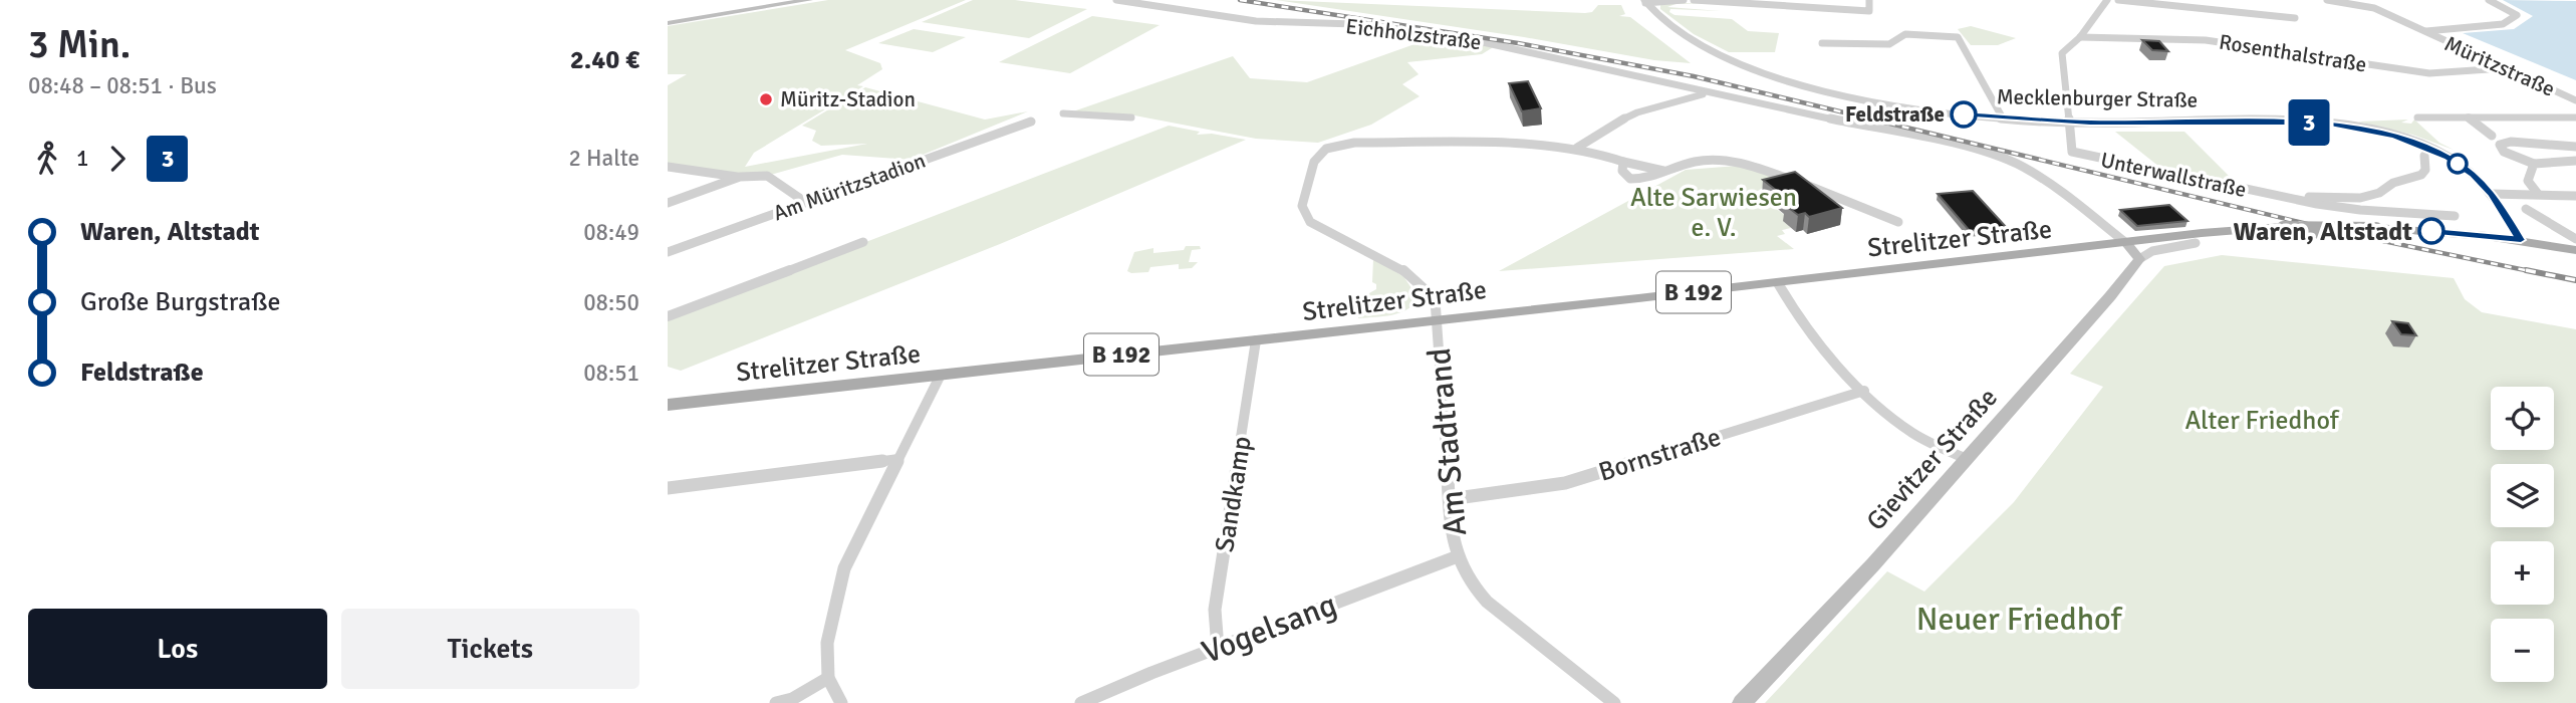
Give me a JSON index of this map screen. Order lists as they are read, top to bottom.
{
  "streets": {
    "main road": ["Strelitzer Straße", "B 192", "Gievitzer Straße"],
    "street": [
      "Eichholzstraße",
      "Rosenthalstraße",
      "Müritzstraße",
      "Mecklenburger Straße",
      "Unterwallstraße",
      "Am Müritzstadion",
      "Am Stadtrand",
      "Bornstraße",
      "Sandkamp",
      "Vogelsang"
    ]
  },
  "crossings": [
    ["Eichholzstraße", "Strelitzer Straße"],
    ["Eichholzstraße", "B 192"],
    ["Rosenthalstraße", "Müritzstraße"],
    ["Mecklenburger Straße", "Unterwallstraße"],
    ["Mecklenburger Straße", "B 192"],
    ["Strelitzer Straße", "B 192"],
    ["Strelitzer Straße", "Am Stadtrand"],
    ["Strelitzer Straße", "Sandkamp"],
    ["Am Stadtrand", "Bornstraße"],
    ["Am Stadtrand", "Vogelsang"],
    ["Sandkamp", "Vogelsang"]
  ],
  "parks": ["Alte Sarwiesen e. V.", "Alter Friedhof", "Neuer Friedhof"],
  "places": ["Müritz-Stadion", "Feldstraße", "Waren, Altstadt"],
  "lines": ["bus line 3"],
  "page": {
    "heading": ["3 Min.", "08:48 – 08:51 · Bus", "2.40 €"],
    "on_map": "3",
    "legs": ["1", "3", "2 Halte"],
    "list": [
      {
        "name": "Waren, Altstadt",
        "value": "08:49"
      },
      {
        "name": "Große Burgstraße",
        "value": "08:50"
      },
      {
        "name": "Feldstraße",
        "value": "08:51"
      }
    ],
    "map_buttons": ["+", "−"],
    "buttons": ["Los", "Tickets"]
  }
}
